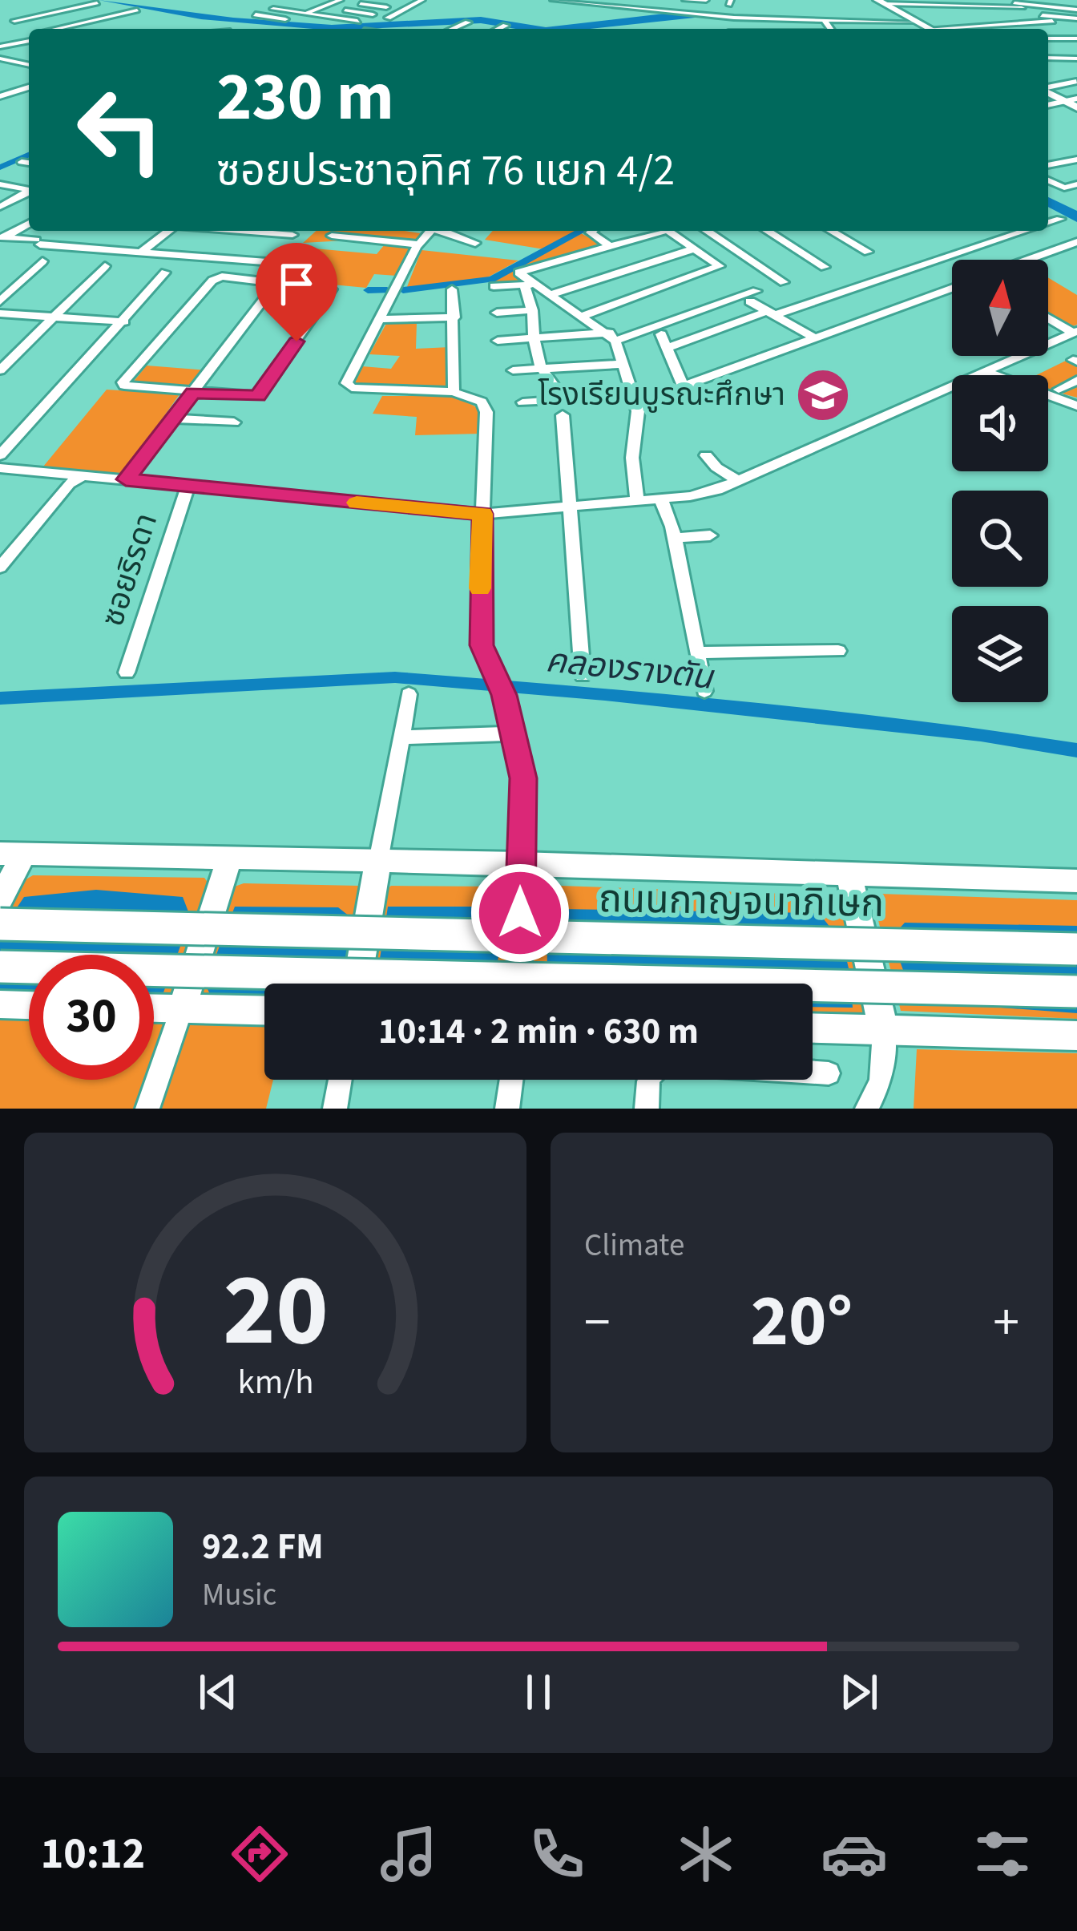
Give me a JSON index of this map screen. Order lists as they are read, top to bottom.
{
  "streets": {
    "highway": ["ถนนกาญจนาภิเษก"],
    "street": ["ซอยริรดา"]
  },
  "water": ["คลองรางตัน"],
  "places": {
    "school or university": ["โรงเรียนบูรณะศึกษา"]
  },
  "north": "top",
  "page": {
    "turn": ["230 m", "ซอยประชาอุทิศ 76 แยก 4/2"],
    "limit": "30",
    "trip": "10:14 · 2 min · 630 m",
    "tile": "Climate",
    "heat": ["−", "20°", "+"],
    "song": ["92.2 FM", "Music"],
    "tabs": "10:12",
    "gauge": ["20", "km/h"]
  }
}
